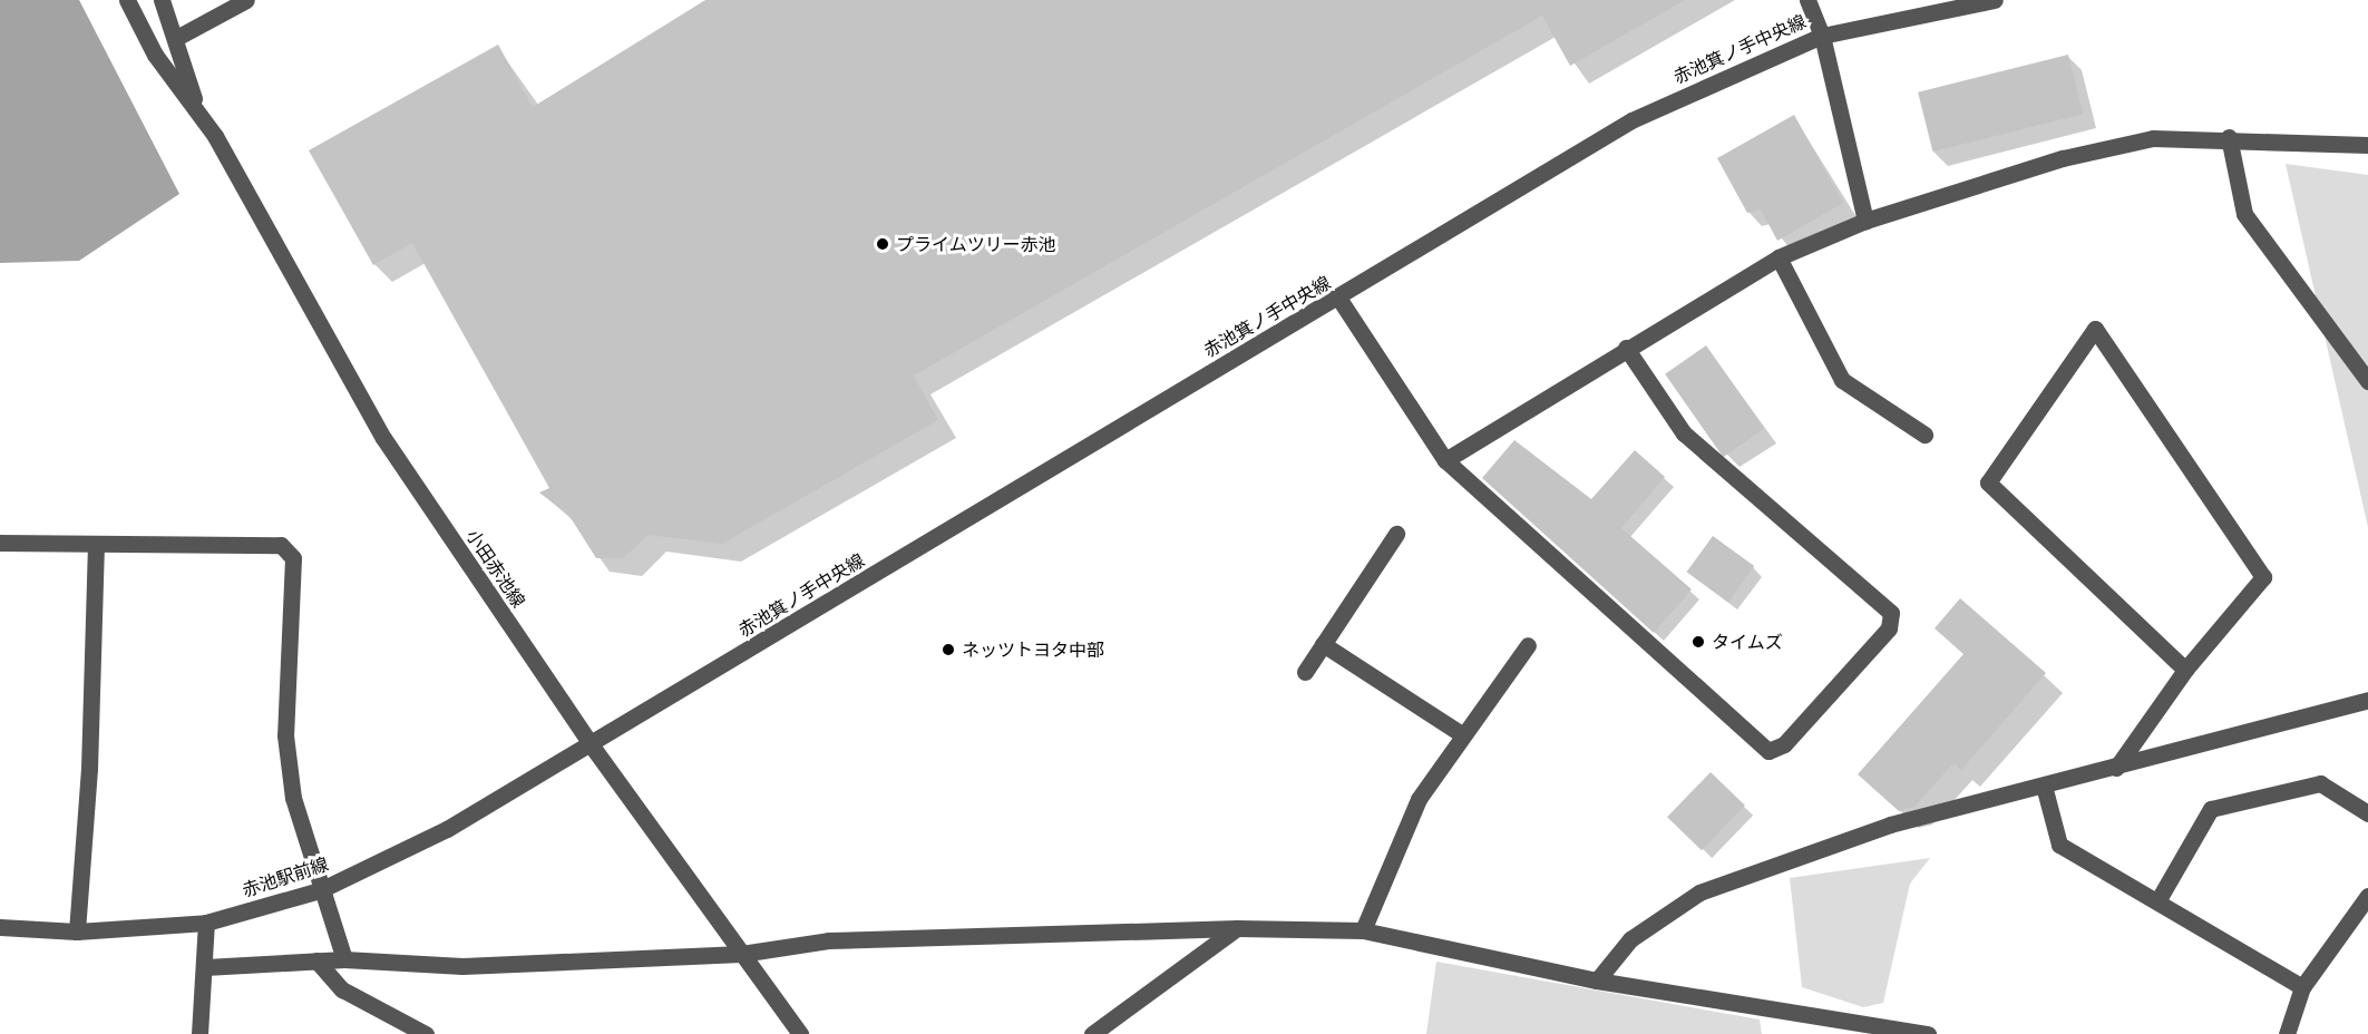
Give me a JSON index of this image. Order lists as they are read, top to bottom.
{
  "streets": {
    "street": ["赤池箕ノ手中央線", "小田赤池線", "赤池駅前線"]
  },
  "crossings": [
    ["赤池箕ノ手中央線", "小田赤池線"],
    ["赤池箕ノ手中央線", "赤池駅前線"],
    ["小田赤池線", "赤池駅前線"]
  ],
  "places": ["プライムツリー赤池", "タイムズ", "ネッツトヨタ中部"]
}
